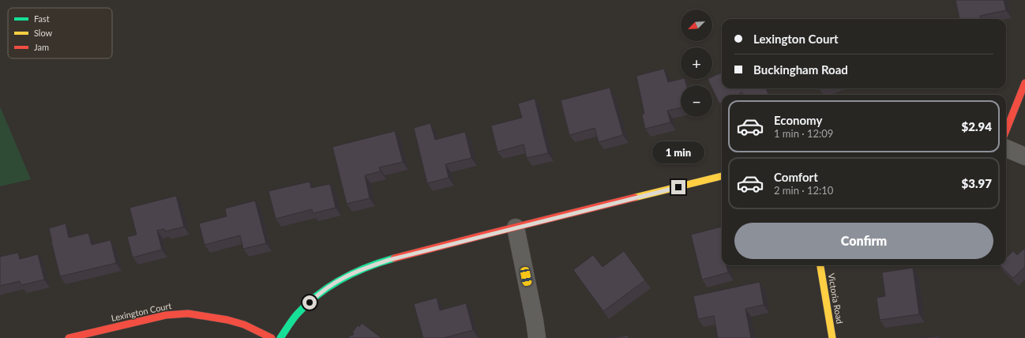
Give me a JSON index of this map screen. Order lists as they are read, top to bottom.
{
  "streets": {
    "street": ["Victoria Road", "Lexington Court"]
  },
  "legend": ["Fast", "Slow", "Jam"],
  "north": "bottom left",
  "page": {
    "map_buttons": ["+", "−"],
    "banner": ["Lexington Court", "Buckingham Road"],
    "list": [
      {
        "name": "Economy",
        "note": "1 min · 12:09",
        "value": "$2.94"
      },
      {
        "name": "Comfort",
        "note": "2 min · 12:10",
        "value": "$3.97"
      }
    ],
    "bubble": "1 min",
    "buttons": "Confirm"
  }
}
